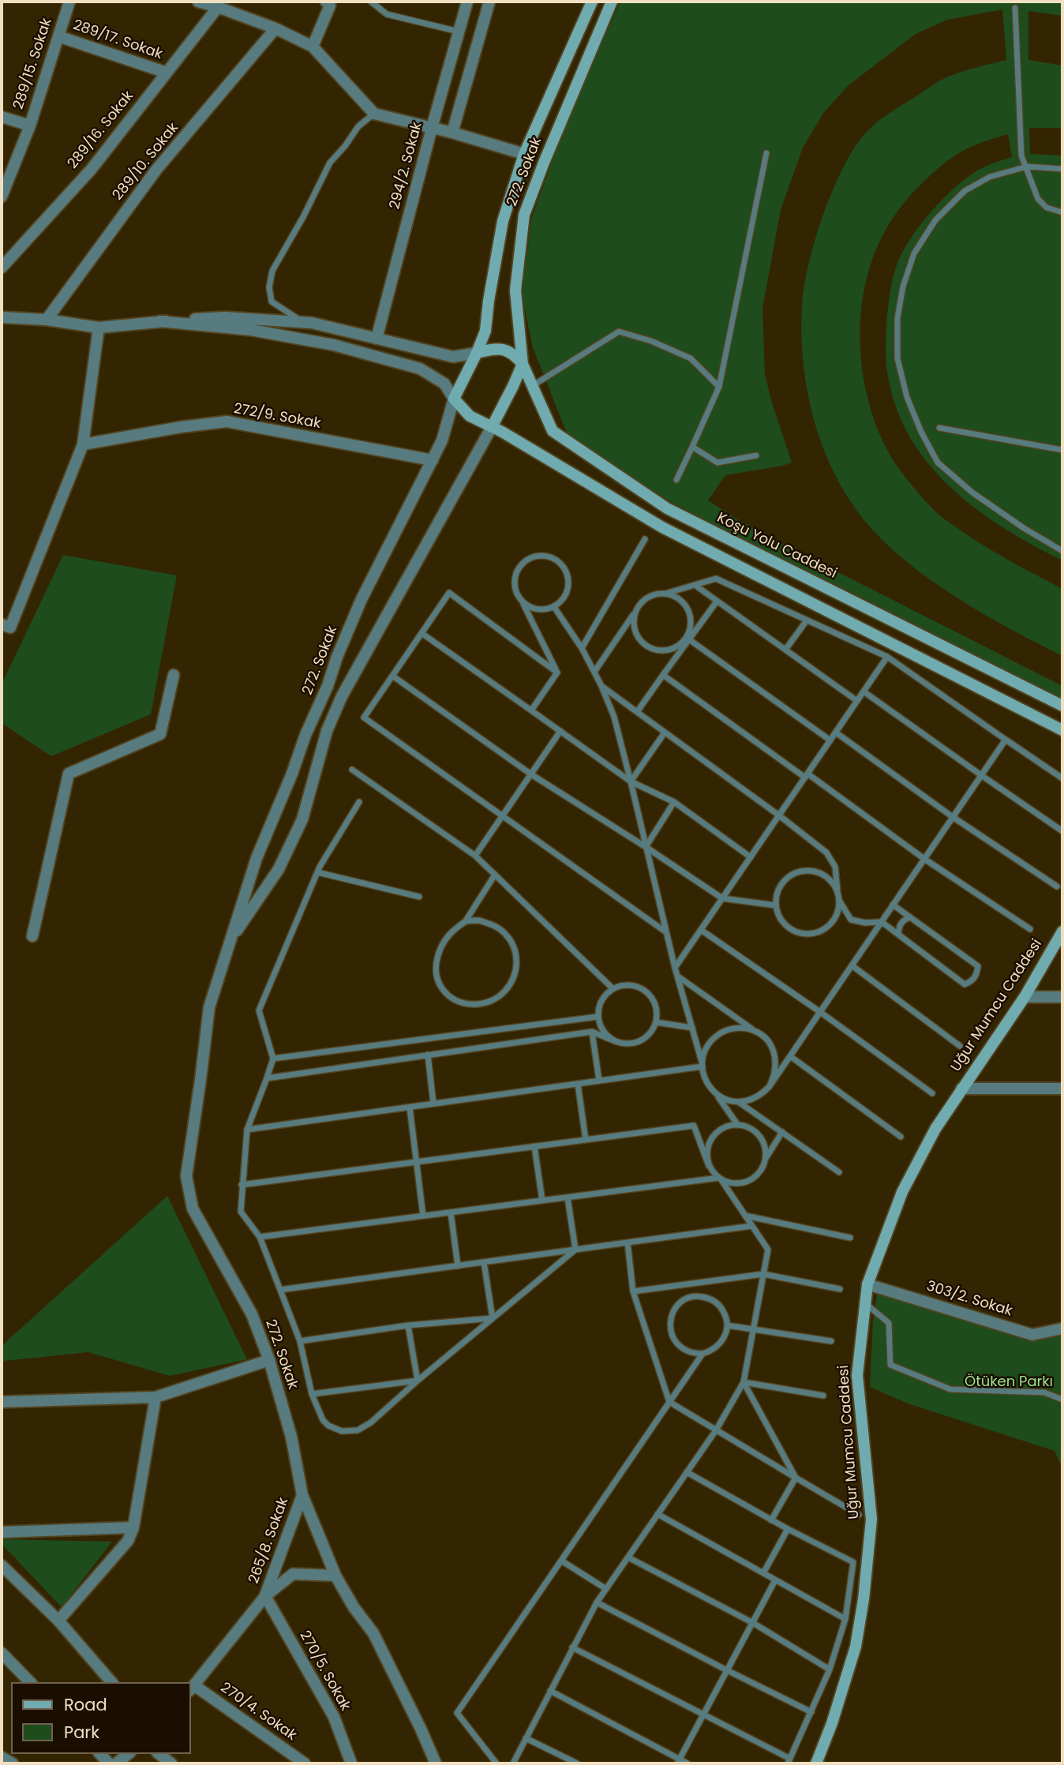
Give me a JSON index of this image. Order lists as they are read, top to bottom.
{
  "streets": {
    "main road": ["272. Sokak", "Koşu Yolu Caddesi", "Uğur Mumcu Caddesi"],
    "street": [
      "289/17. Sokak",
      "289/15. Sokak",
      "289/16. Sokak",
      "289/10. Sokak",
      "294/2. Sokak",
      "272/9. Sokak",
      "303/2. Sokak",
      "265/8. Sokak",
      "270/5. Sokak",
      "270/4. Sokak"
    ]
  },
  "crossings": [
    ["289/17. Sokak", "289/15. Sokak"],
    ["289/17. Sokak", "289/16. Sokak"],
    ["272. Sokak", "272/9. Sokak"],
    ["272. Sokak", "Koşu Yolu Caddesi"],
    ["272. Sokak", "265/8. Sokak"],
    ["Uğur Mumcu Caddesi", "303/2. Sokak"],
    ["265/8. Sokak", "270/5. Sokak"],
    ["265/8. Sokak", "270/4. Sokak"]
  ],
  "parks": ["Ötüken Parkı"],
  "legend": ["Road", "Park"]
}
